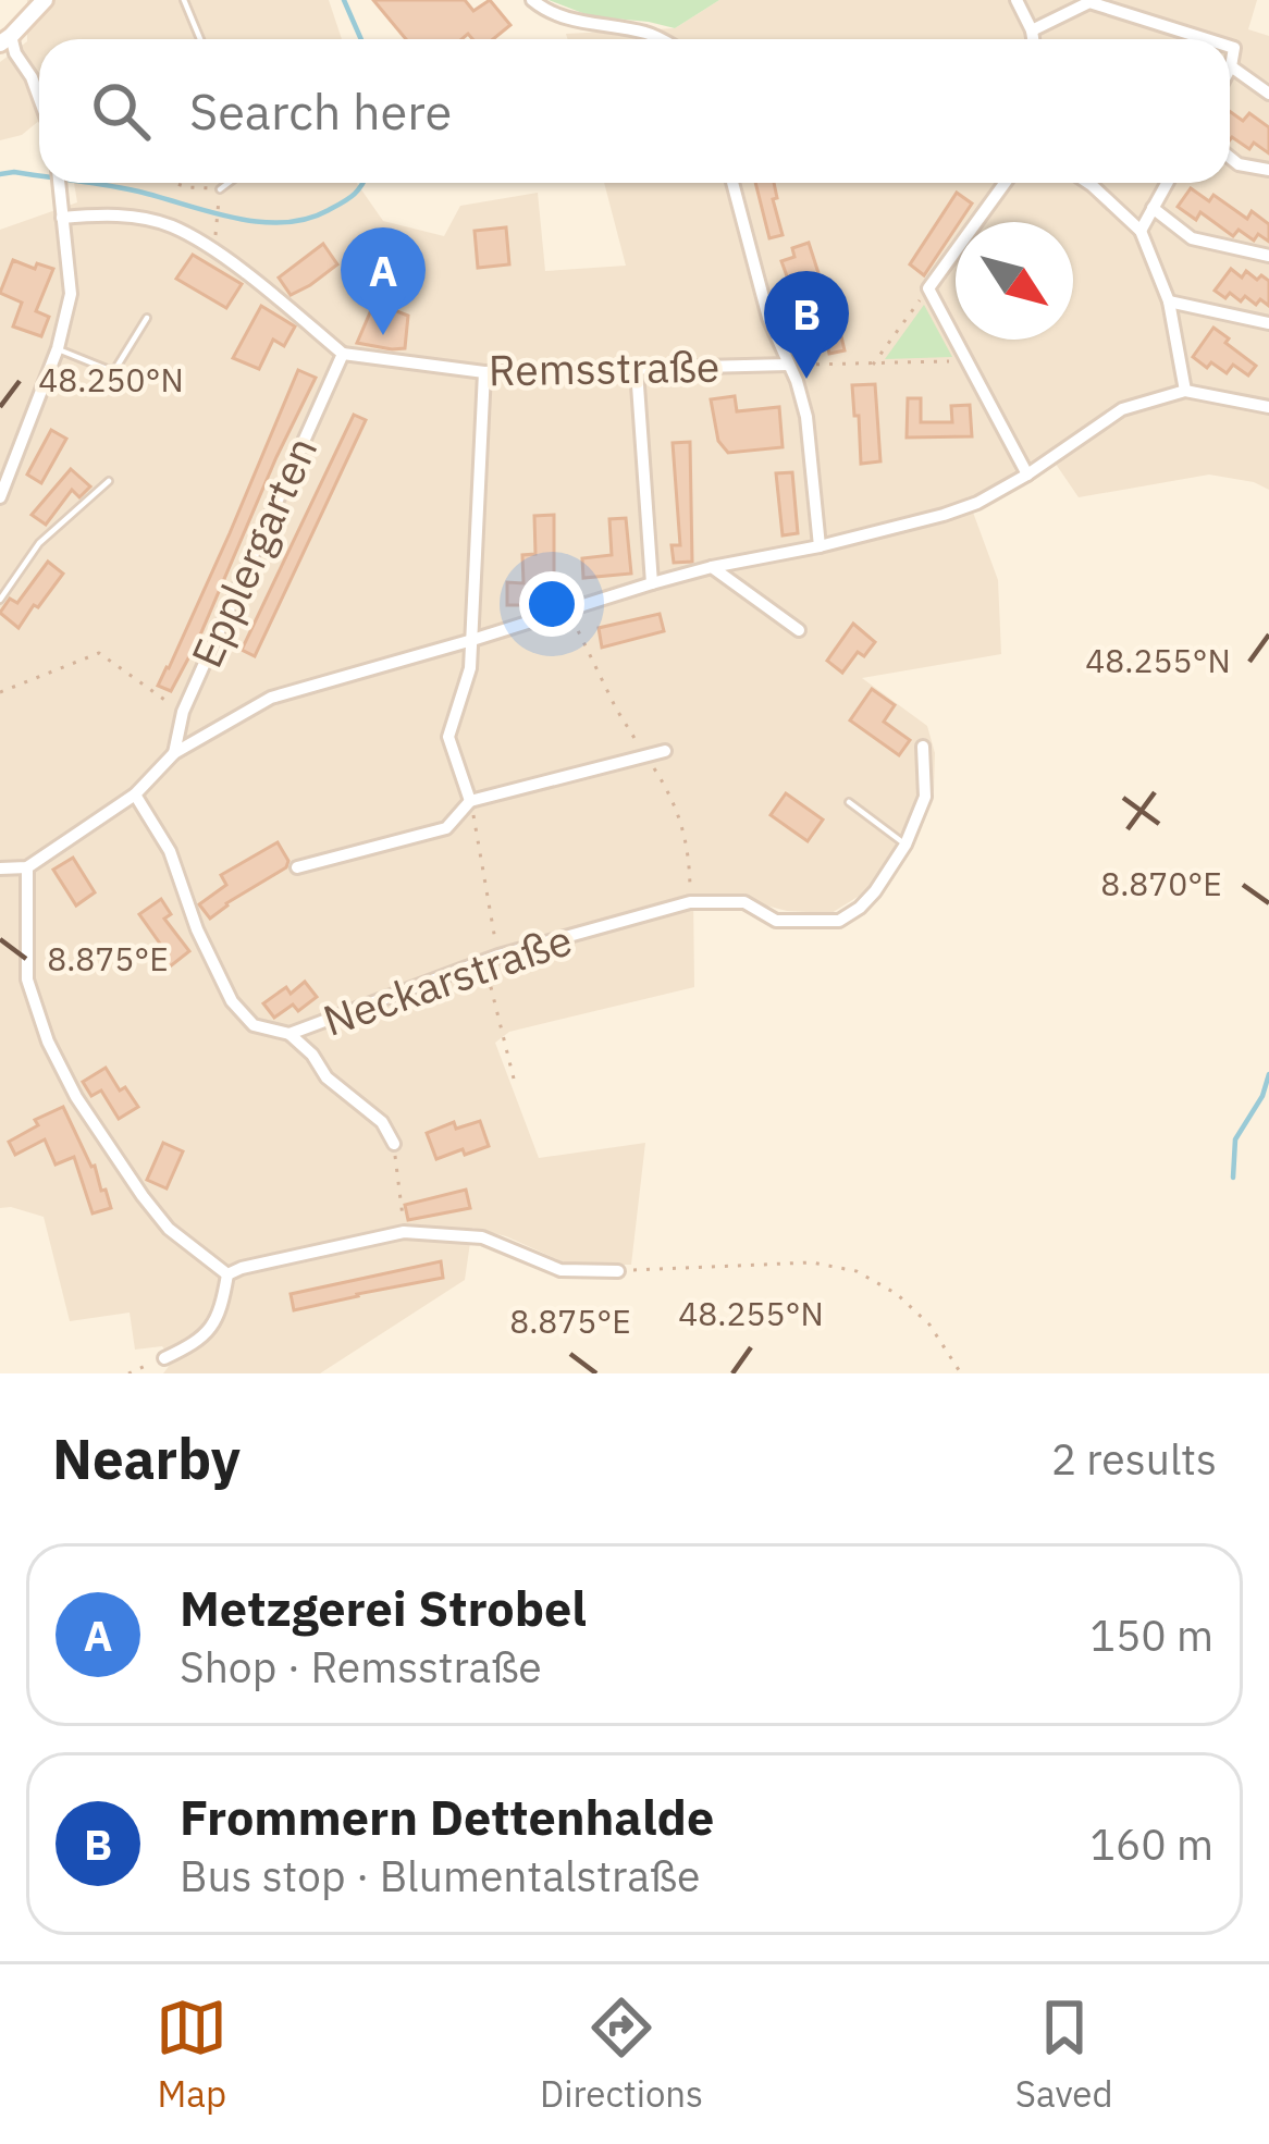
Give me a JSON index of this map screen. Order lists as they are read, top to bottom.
{
  "streets": {
    "street": ["Remsstraße", "Epplergarten", "Neckarstraße"]
  },
  "crossings": [
    ["Remsstraße", "Epplergarten"]
  ],
  "north": "bottom right",
  "page": {
    "search": "Search here",
    "pins": ["A", "B"],
    "heading": ["Nearby", "2 results"],
    "list": [
      {
        "mark": "A",
        "name": "Metzgerei Strobel",
        "note": "Shop · Remsstraße",
        "value": "150 m"
      },
      {
        "mark": "B",
        "name": "Frommern Dettenhalde",
        "note": "Bus stop · Blumentalstraße",
        "value": "160 m"
      }
    ],
    "nav": ["Map", "Directions", "Saved"]
  },
  "coordinates": [
    "48.250°N",
    "48.255°N",
    "8.870°E",
    "8.875°E"
  ]
}
